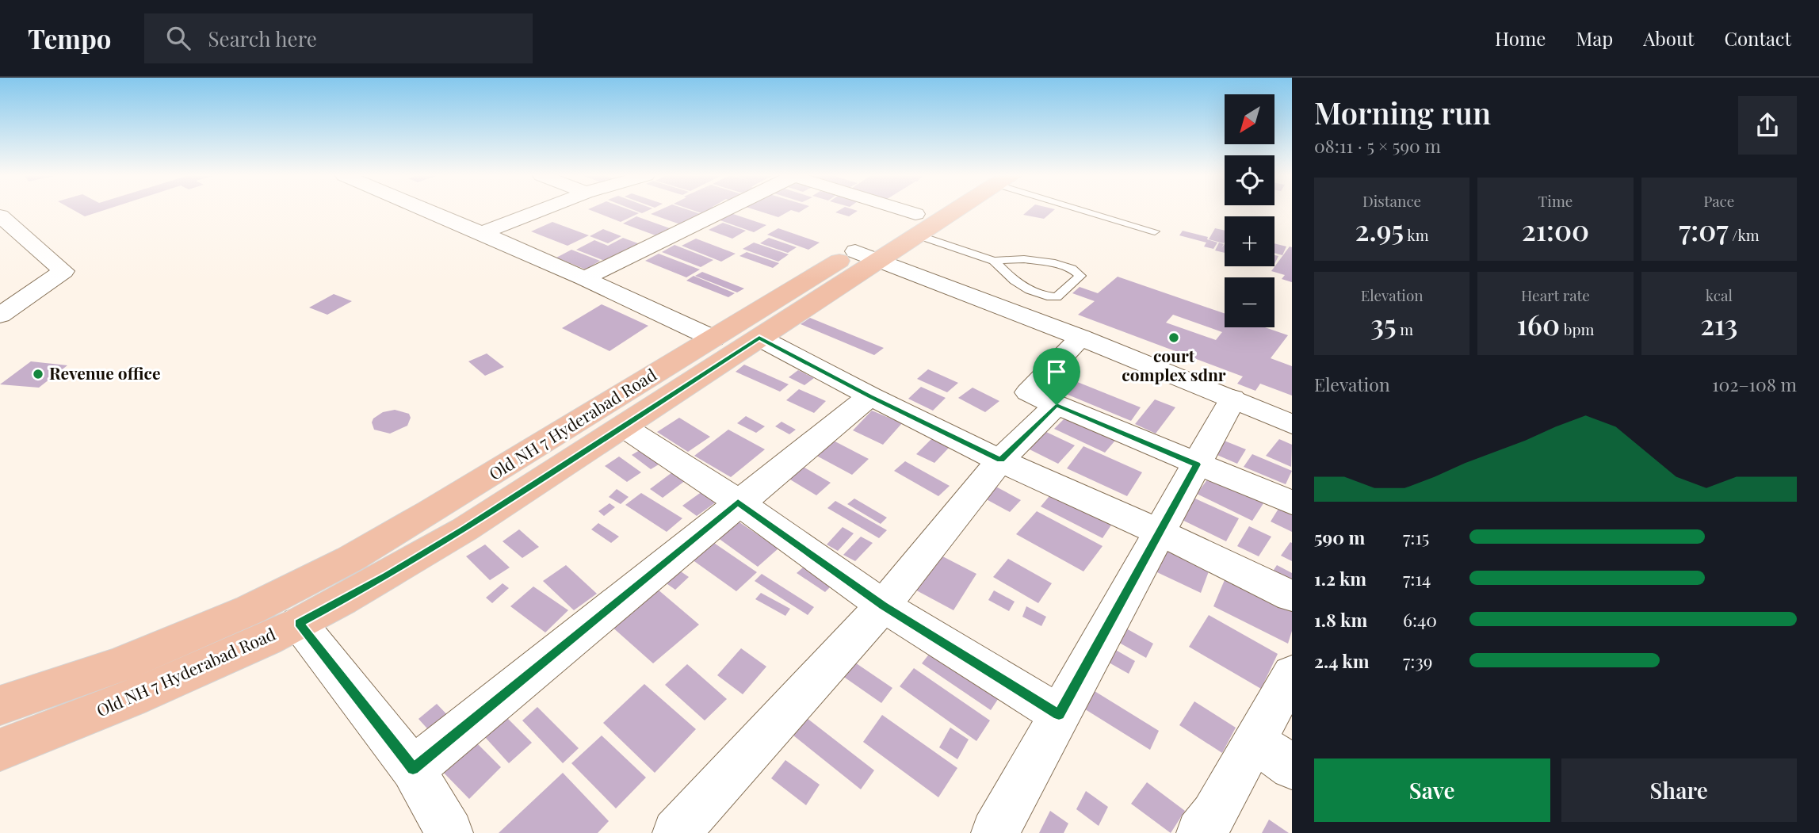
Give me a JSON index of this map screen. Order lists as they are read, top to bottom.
{
  "streets": {
    "main road": ["Old NH 7 Hyderabad Road"]
  },
  "places": ["court complex sdnr", "Revenue office"],
  "north": "bottom left",
  "page": {
    "header": "Tempo",
    "search": "Search here",
    "nav": [
      "Home",
      "Map",
      "About",
      "Contact"
    ],
    "heading": ["Morning run", "08:11 · 5 × 590 m"],
    "map_buttons": ["+", "−"],
    "stats": [
      ["Distance", "2.95 km"],
      ["Time", "21:00"],
      ["Pace", "7:07 /km"],
      ["Elevation", "35 m"],
      ["Heart rate", "160 bpm"],
      ["kcal", "213"]
    ],
    "chart": ["Elevation", "102–108 m"],
    "list": [
      {
        "name": "590 m",
        "note": "7:15"
      },
      {
        "name": "1.2 km",
        "note": "7:14"
      },
      {
        "name": "1.8 km",
        "note": "6:40"
      },
      {
        "name": "2.4 km",
        "note": "7:39"
      }
    ],
    "buttons": ["Save", "Share"]
  }
}
